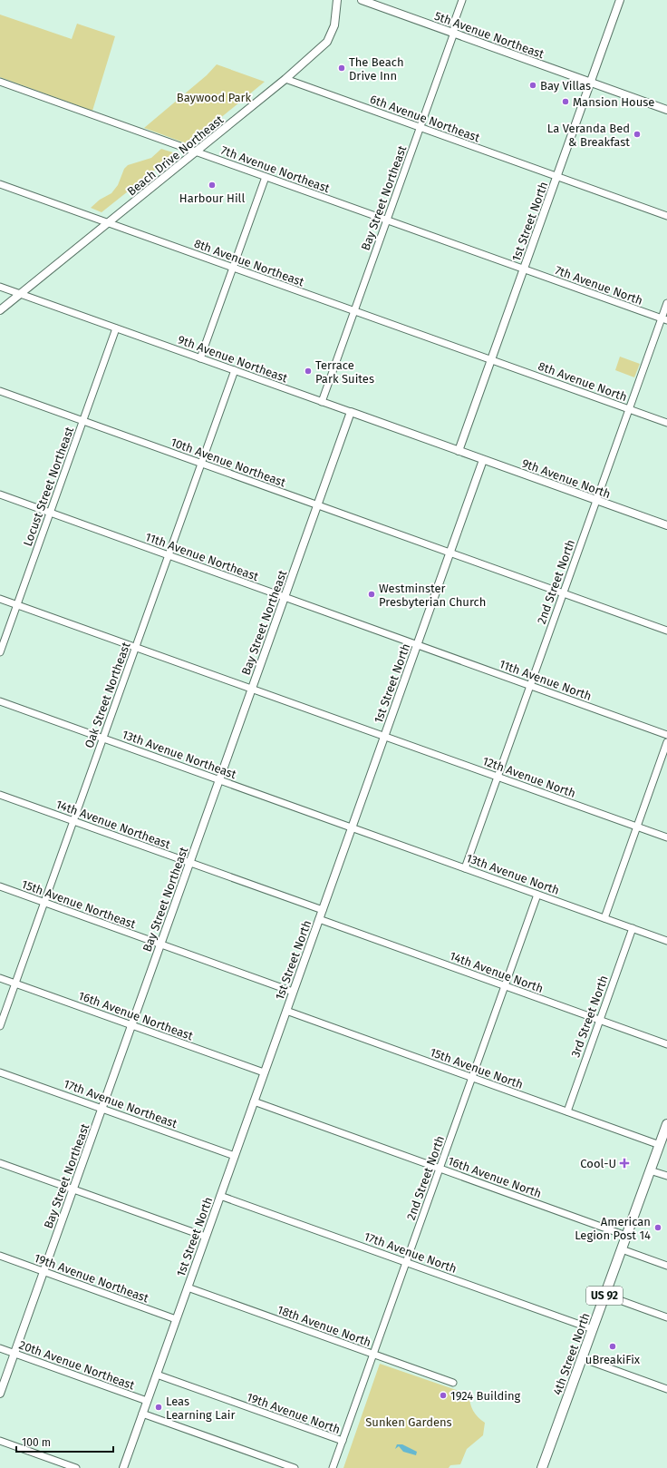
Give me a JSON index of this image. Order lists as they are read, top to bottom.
{
  "streets": {
    "main road": ["US 92", "4th Street North"],
    "street": [
      "5th Avenue Northeast",
      "6th Avenue Northeast",
      "Beach Drive Northeast",
      "7th Avenue Northeast",
      "Bay Street Northeast",
      "1st Street North",
      "8th Avenue Northeast",
      "7th Avenue North",
      "9th Avenue Northeast",
      "8th Avenue North",
      "10th Avenue Northeast",
      "9th Avenue North",
      "Locust Street Northeast",
      "11th Avenue Northeast",
      "2nd Street North",
      "11th Avenue North",
      "Oak Street Northeast",
      "13th Avenue Northeast",
      "12th Avenue North",
      "14th Avenue Northeast",
      "13th Avenue North",
      "15th Avenue Northeast",
      "14th Avenue North",
      "16th Avenue Northeast",
      "3rd Street North",
      "15th Avenue North",
      "17th Avenue Northeast",
      "16th Avenue North",
      "17th Avenue North",
      "19th Avenue Northeast",
      "18th Avenue North",
      "20th Avenue Northeast",
      "19th Avenue North"
    ]
  },
  "crossings": [
    ["5th Avenue Northeast", "Bay Street Northeast"],
    ["5th Avenue Northeast", "1st Street North"],
    ["6th Avenue Northeast", "Beach Drive Northeast"],
    ["6th Avenue Northeast", "Bay Street Northeast"],
    ["6th Avenue Northeast", "1st Street North"],
    ["Beach Drive Northeast", "7th Avenue Northeast"],
    ["Beach Drive Northeast", "8th Avenue Northeast"],
    ["Beach Drive Northeast", "9th Avenue Northeast"],
    ["7th Avenue Northeast", "Bay Street Northeast"],
    ["7th Avenue Northeast", "1st Street North"],
    ["7th Avenue Northeast", "7th Avenue North"],
    ["Bay Street Northeast", "8th Avenue Northeast"],
    ["Bay Street Northeast", "9th Avenue Northeast"],
    ["Bay Street Northeast", "10th Avenue Northeast"],
    ["Bay Street Northeast", "11th Avenue Northeast"],
    ["Bay Street Northeast", "13th Avenue Northeast"],
    ["Bay Street Northeast", "12th Avenue North"],
    ["Bay Street Northeast", "14th Avenue Northeast"],
    ["Bay Street Northeast", "15th Avenue Northeast"],
    ["Bay Street Northeast", "16th Avenue Northeast"],
    ["Bay Street Northeast", "17th Avenue Northeast"],
    ["Bay Street Northeast", "19th Avenue Northeast"],
    ["Bay Street Northeast", "20th Avenue Northeast"],
    ["1st Street North", "8th Avenue Northeast"],
    ["1st Street North", "7th Avenue North"],
    ["1st Street North", "9th Avenue Northeast"],
    ["1st Street North", "8th Avenue North"],
    ["1st Street North", "10th Avenue Northeast"],
    ["1st Street North", "9th Avenue North"],
    ["1st Street North", "11th Avenue Northeast"],
    ["1st Street North", "11th Avenue North"],
    ["1st Street North", "13th Avenue Northeast"],
    ["1st Street North", "12th Avenue North"],
    ["1st Street North", "14th Avenue Northeast"],
    ["1st Street North", "13th Avenue North"],
    ["1st Street North", "15th Avenue Northeast"],
    ["1st Street North", "14th Avenue North"],
    ["1st Street North", "16th Avenue Northeast"],
    ["1st Street North", "15th Avenue North"],
    ["1st Street North", "17th Avenue Northeast"],
    ["1st Street North", "16th Avenue North"],
    ["1st Street North", "17th Avenue North"],
    ["1st Street North", "19th Avenue Northeast"],
    ["1st Street North", "18th Avenue North"],
    ["1st Street North", "20th Avenue Northeast"],
    ["1st Street North", "19th Avenue North"],
    ["8th Avenue Northeast", "8th Avenue North"],
    ["7th Avenue North", "2nd Street North"],
    ["9th Avenue Northeast", "9th Avenue North"],
    ["9th Avenue Northeast", "Locust Street Northeast"],
    ["9th Avenue Northeast", "Oak Street Northeast"],
    ["8th Avenue North", "2nd Street North"],
    ["10th Avenue Northeast", "Locust Street Northeast"],
    ["10th Avenue Northeast", "2nd Street North"],
    ["10th Avenue Northeast", "Oak Street Northeast"],
    ["9th Avenue North", "2nd Street North"],
    ["Locust Street Northeast", "11th Avenue Northeast"],
    ["Locust Street Northeast", "12th Avenue North"],
    ["11th Avenue Northeast", "11th Avenue North"],
    ["11th Avenue Northeast", "Oak Street Northeast"],
    ["2nd Street North", "11th Avenue North"],
    ["2nd Street North", "12th Avenue North"],
    ["2nd Street North", "13th Avenue North"],
    ["2nd Street North", "14th Avenue North"],
    ["2nd Street North", "15th Avenue North"],
    ["2nd Street North", "16th Avenue North"],
    ["2nd Street North", "17th Avenue North"],
    ["2nd Street North", "18th Avenue North"],
    ["2nd Street North", "19th Avenue North"],
    ["Oak Street Northeast", "13th Avenue Northeast"],
    ["Oak Street Northeast", "12th Avenue North"],
    ["Oak Street Northeast", "14th Avenue Northeast"],
    ["Oak Street Northeast", "15th Avenue Northeast"],
    ["Oak Street Northeast", "16th Avenue Northeast"],
    ["13th Avenue Northeast", "13th Avenue North"],
    ["13th Avenue North", "3rd Street North"],
    ["14th Avenue North", "3rd Street North"],
    ["3rd Street North", "15th Avenue North"],
    ["15th Avenue North", "4th Street North"],
    ["16th Avenue North", "4th Street North"],
    ["17th Avenue North", "4th Street North"]
  ],
  "parks": ["Baywood Park", "Sunken Gardens"],
  "places": {
    "other": [
      "The Beach Drive Inn",
      "Bay Villas",
      "Mansion House",
      "La Veranda Bed & Breakfast",
      "Harbour Hill",
      "Terrace Park Suites",
      "Westminster Presbyterian Church",
      "American Legion Post 14",
      "uBreakiFix",
      "1924 Building",
      "Leas Learning Lair"
    ],
    "health": ["Cool-U"]
  },
  "scale_bar": "100 m"
}
